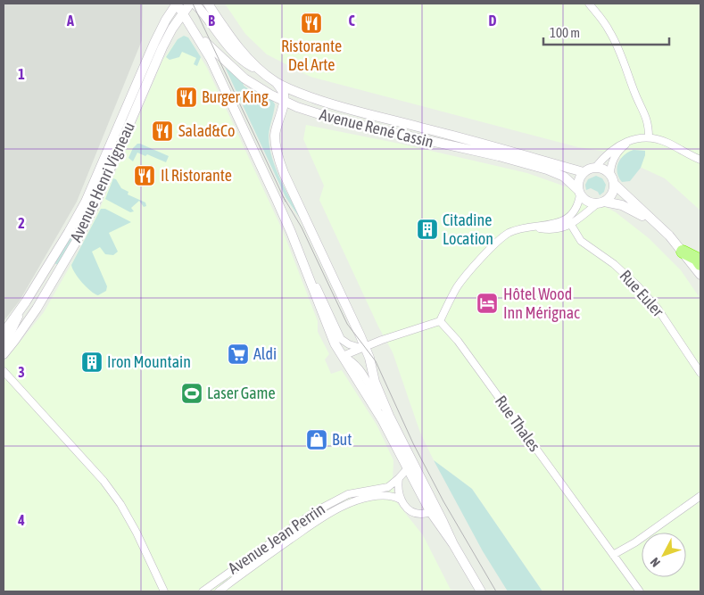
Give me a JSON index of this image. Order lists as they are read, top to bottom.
{
  "streets": {
    "street": [
      "Avenue René Cassin",
      "Avenue Henri Vigneau",
      "Rue Euler",
      "Rue Thales",
      "Avenue Jean Perrin"
    ]
  },
  "places": {
    "restaurant": [
      "Ristorante Del Arte",
      "Burger King",
      "Salad&Co",
      "Il Ristorante"
    ],
    "building": ["Citadine Location", "Iron Mountain"],
    "hotel": ["Hôtel Wood Inn Mérignac"],
    "supermarket": ["Aldi"],
    "sports": ["Laser Game"],
    "shop": ["But"]
  },
  "scale_bar": "100 m",
  "north": "bottom left",
  "grid": {
    "columns": [
      "A",
      "B",
      "C",
      "D"
    ],
    "rows": [
      "1",
      "2",
      "3",
      "4"
    ]
  }
}
